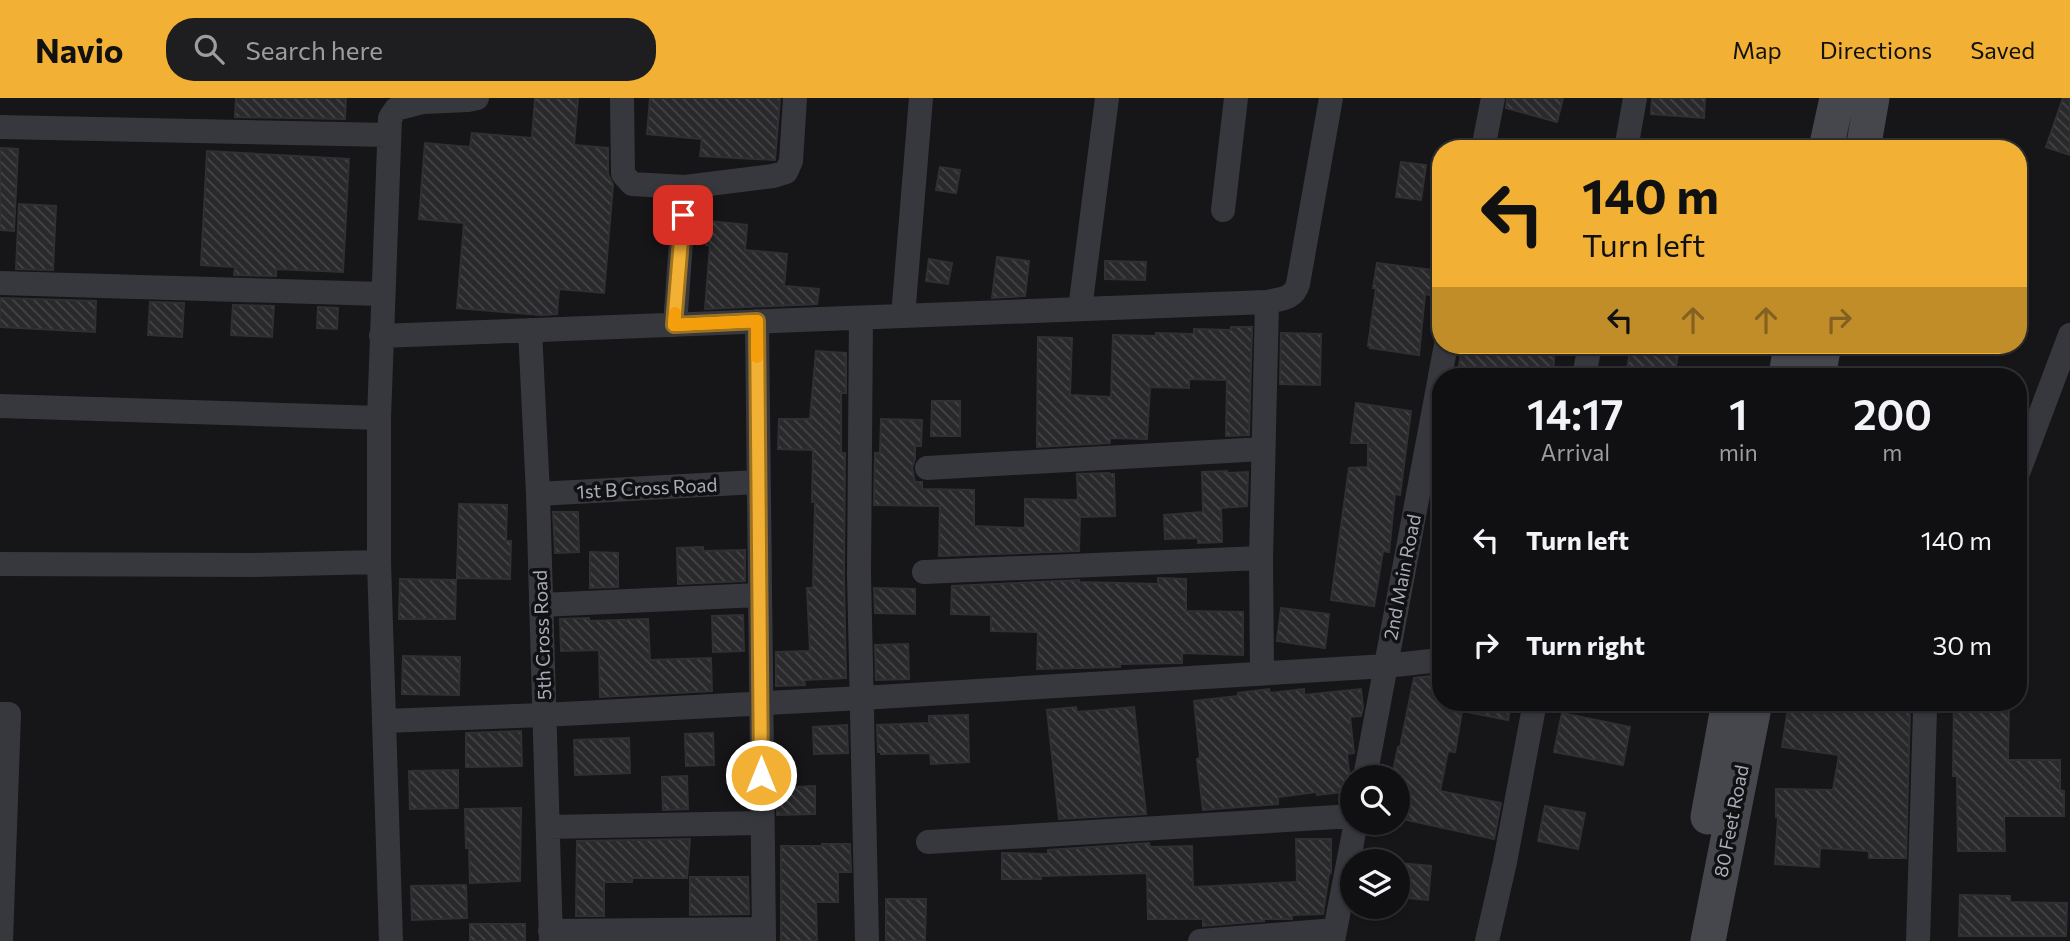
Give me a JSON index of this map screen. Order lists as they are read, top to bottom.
{
  "streets": {
    "main road": ["80 Feet Road"],
    "street": ["1st B Cross Road", "2nd Main Road", "5th Cross Road"]
  },
  "crossings": [
    ["1st B Cross Road", "5th Cross Road"]
  ],
  "page": {
    "header": "Navio",
    "search": "Search here",
    "nav": ["Map", "Directions", "Saved"],
    "turn": ["140 m", "Turn left"],
    "eta": [
      "14:17",
      "Arrival",
      "1",
      "min",
      "200",
      "m"
    ],
    "list": [
      {
        "name": "Turn left",
        "value": "140 m"
      },
      {
        "name": "Turn right",
        "value": "30 m"
      }
    ]
  }
}
